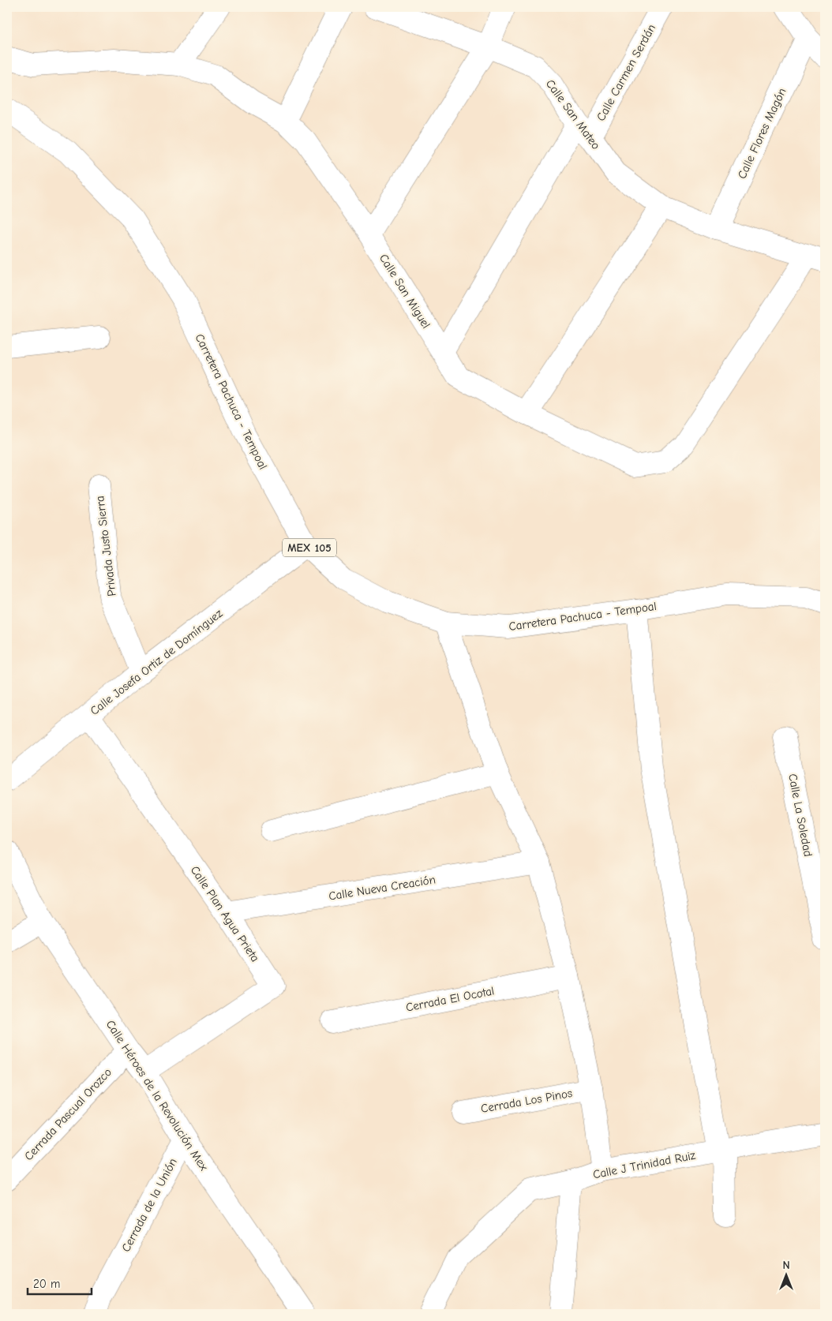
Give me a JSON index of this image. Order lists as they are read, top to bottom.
{
  "streets": {
    "street": [
      "Calle Carmen Serdán",
      "Calle San Mateo",
      "Calle Flores Magón",
      "Calle San Miguel",
      "Carretera Pachuca - Tempoal",
      "Privada Justo Sierra",
      "MEX 105",
      "Calle Josefa Ortiz de Domínguez",
      "Calle La Soledad",
      "Calle Nueva Creación",
      "Calle Plan Agua Prieta",
      "Cerrada El Ocotal",
      "Calle Héroes de la Revolución Mex",
      "Cerrada Los Pinos",
      "Cerrada Pascual Orozco",
      "Calle J Trinidad Ruiz",
      "Cerrada de la Unión"
    ]
  },
  "crossings": [
    ["Calle Carmen Serdán", "Calle San Mateo"],
    ["Calle Carmen Serdán", "Calle San Miguel"],
    ["Calle San Mateo", "Calle Flores Magón"],
    ["Calle San Mateo", "Calle San Miguel"],
    ["Carretera Pachuca - Tempoal", "Calle Josefa Ortiz de Domínguez"],
    ["Privada Justo Sierra", "Calle Josefa Ortiz de Domínguez"],
    ["Calle Josefa Ortiz de Domínguez", "Calle Plan Agua Prieta"],
    ["Calle Nueva Creación", "Calle Plan Agua Prieta"],
    ["Calle Plan Agua Prieta", "Calle Héroes de la Revolución Mex"],
    ["Calle Héroes de la Revolución Mex", "Cerrada Pascual Orozco"],
    ["Calle Héroes de la Revolución Mex", "Cerrada de la Unión"]
  ],
  "scale_bar": "20 m",
  "north": "top"
}
